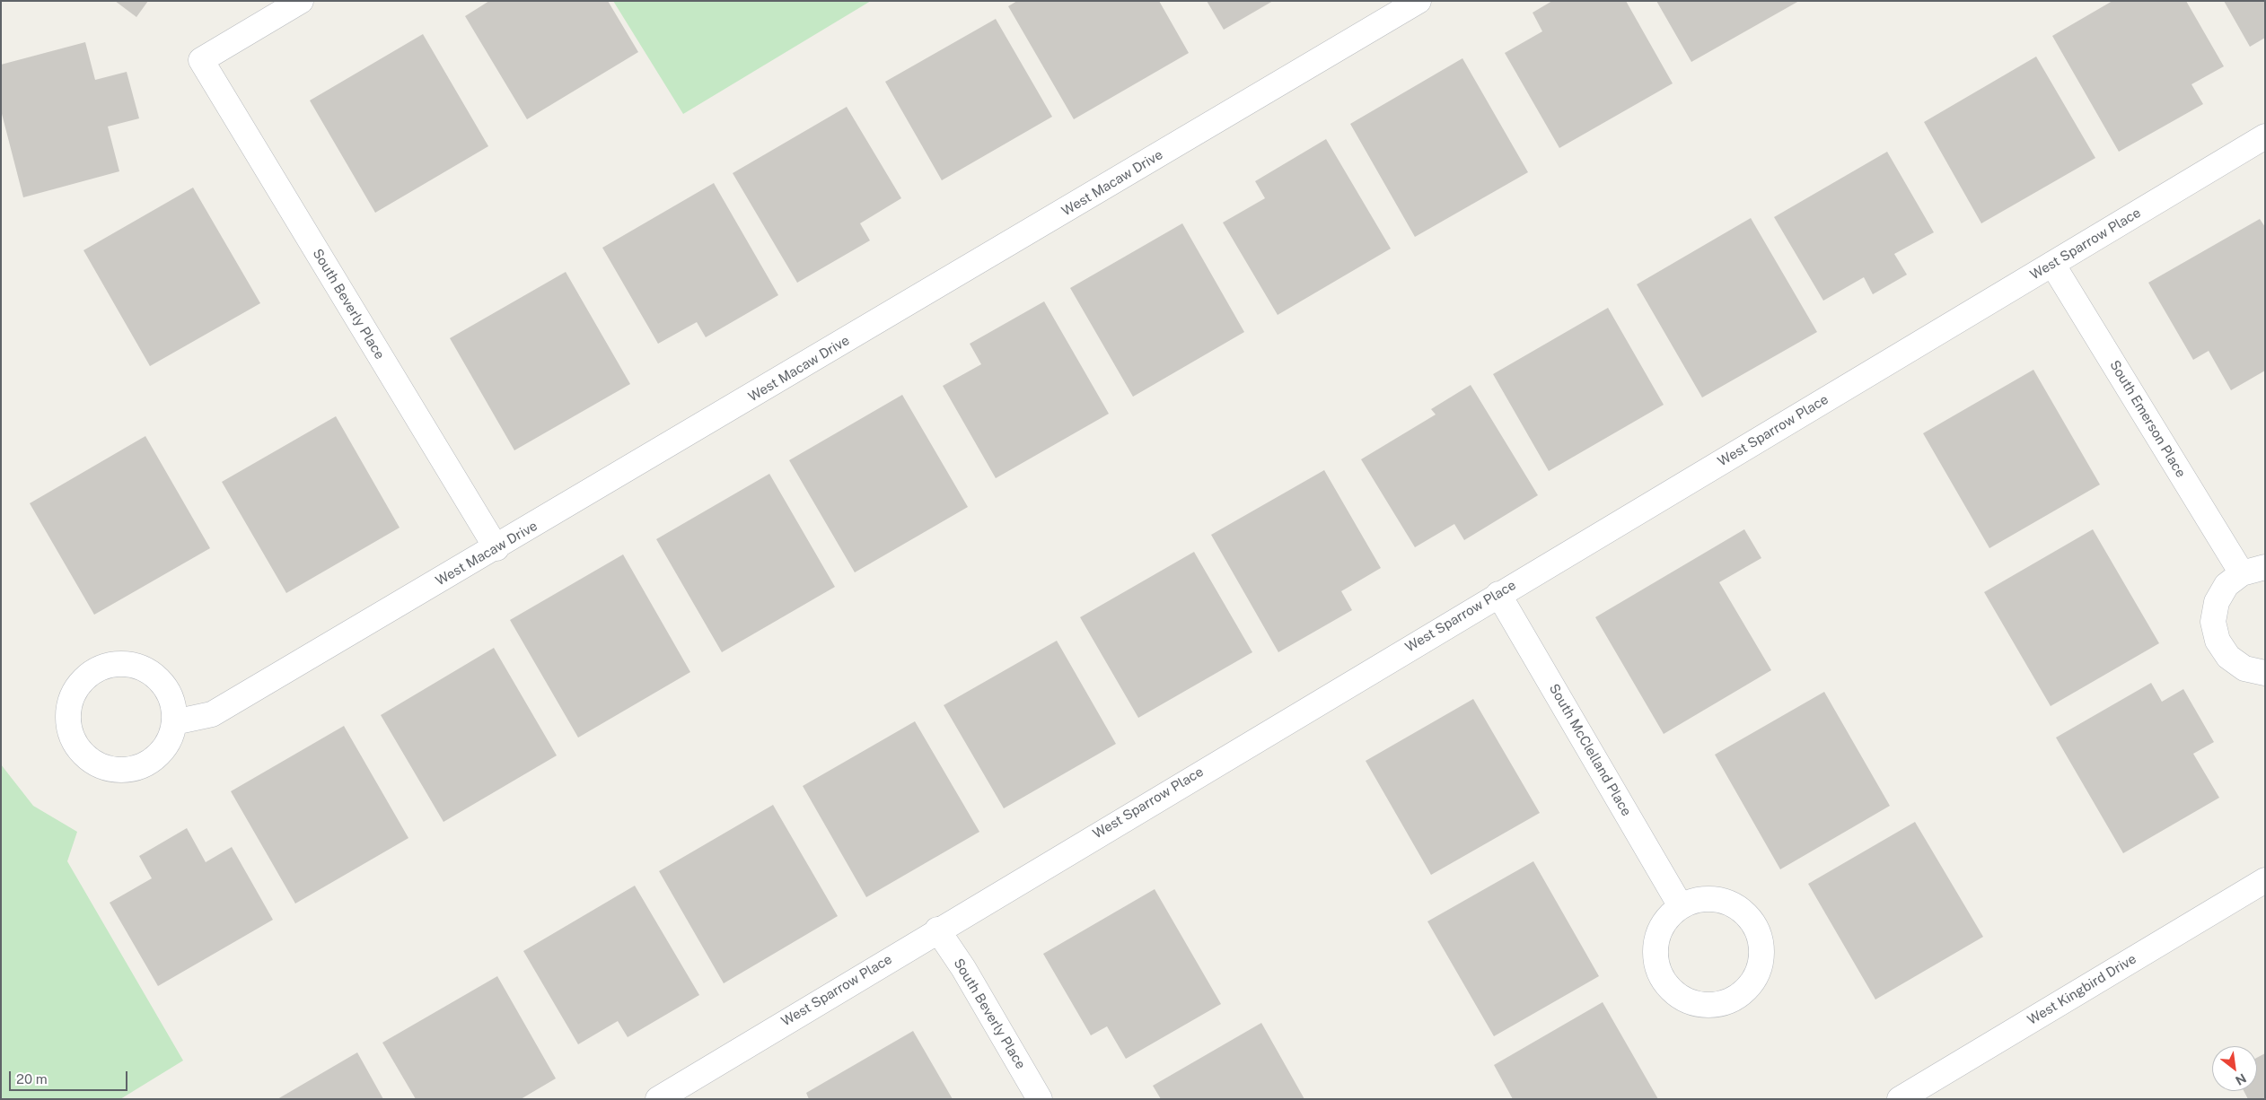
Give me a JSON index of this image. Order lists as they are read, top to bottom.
{
  "streets": {
    "street": [
      "West Macaw Drive",
      "West Sparrow Place",
      "South Beverly Place",
      "South Emerson Place",
      "South McClelland Place",
      "West Kingbird Drive"
    ]
  },
  "crossings": [
    ["West Macaw Drive", "South Beverly Place"],
    ["West Sparrow Place", "South Beverly Place"],
    ["West Sparrow Place", "South Emerson Place"],
    ["West Sparrow Place", "South McClelland Place"]
  ],
  "scale_bar": "20 m",
  "north": "bottom right"
}
